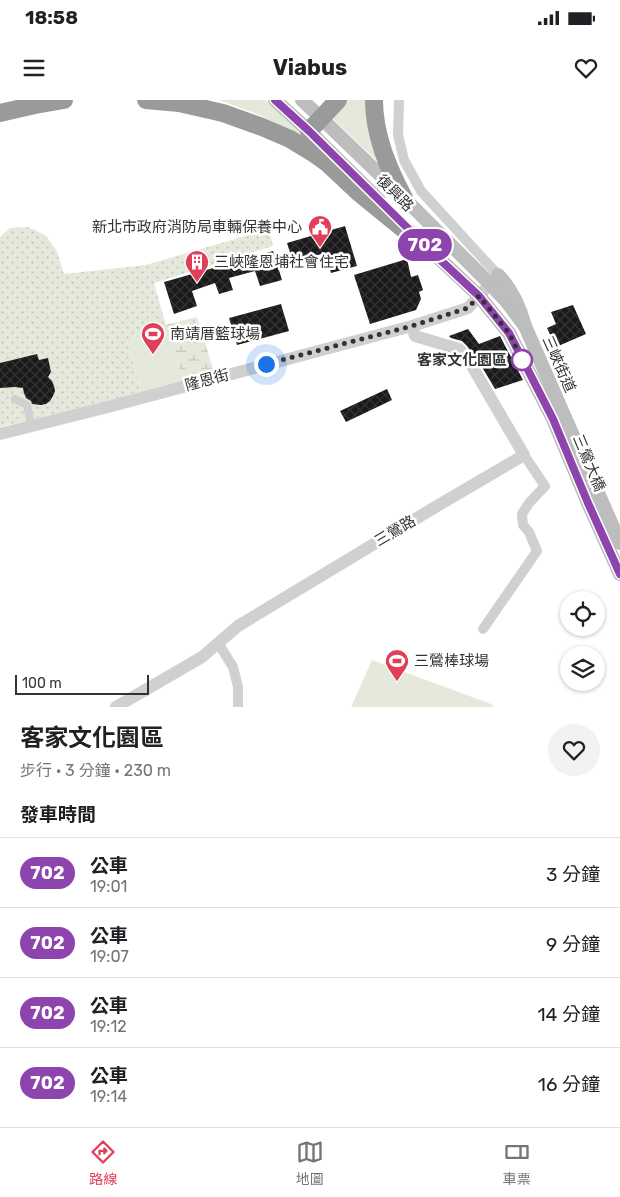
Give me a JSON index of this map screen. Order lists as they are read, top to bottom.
{
  "streets": {
    "main road": ["復興路", "三峽街道", "三鶯大橋"],
    "street": ["隆恩街", "三鶯路"]
  },
  "crossings": [
    ["復興路", "三峽街道"],
    ["復興路", "隆恩街"],
    ["三峽街道", "三鶯大橋"]
  ],
  "places": {
    "public building": ["新北市政府消防局車輛保養中心"],
    "building": ["三峽隆恩埔社會住宅"],
    "sports": ["南靖厝籃球場", "三鶯棒球場"],
    "other": ["客家文化園區"]
  },
  "lines": ["bus line 702"],
  "scale_bar": "100 m",
  "page": {
    "status": "18:58",
    "header": "Viabus",
    "on_map": "702",
    "scale": "100 m",
    "heading": [
      ["客家文化園區", "步行 · 3 分鐘 · 230 m"],
      "發車時間"
    ],
    "list": [
      {
        "mark": "702",
        "name": "公車",
        "note": "19:01",
        "value": "3 分鐘"
      },
      {
        "mark": "702",
        "name": "公車",
        "note": "19:07",
        "value": "9 分鐘"
      },
      {
        "mark": "702",
        "name": "公車",
        "note": "19:12",
        "value": "14 分鐘"
      },
      {
        "mark": "702",
        "name": "公車",
        "note": "19:14",
        "value": "16 分鐘"
      }
    ],
    "tabs": ["路線", "地圖", "車票"]
  }
}
